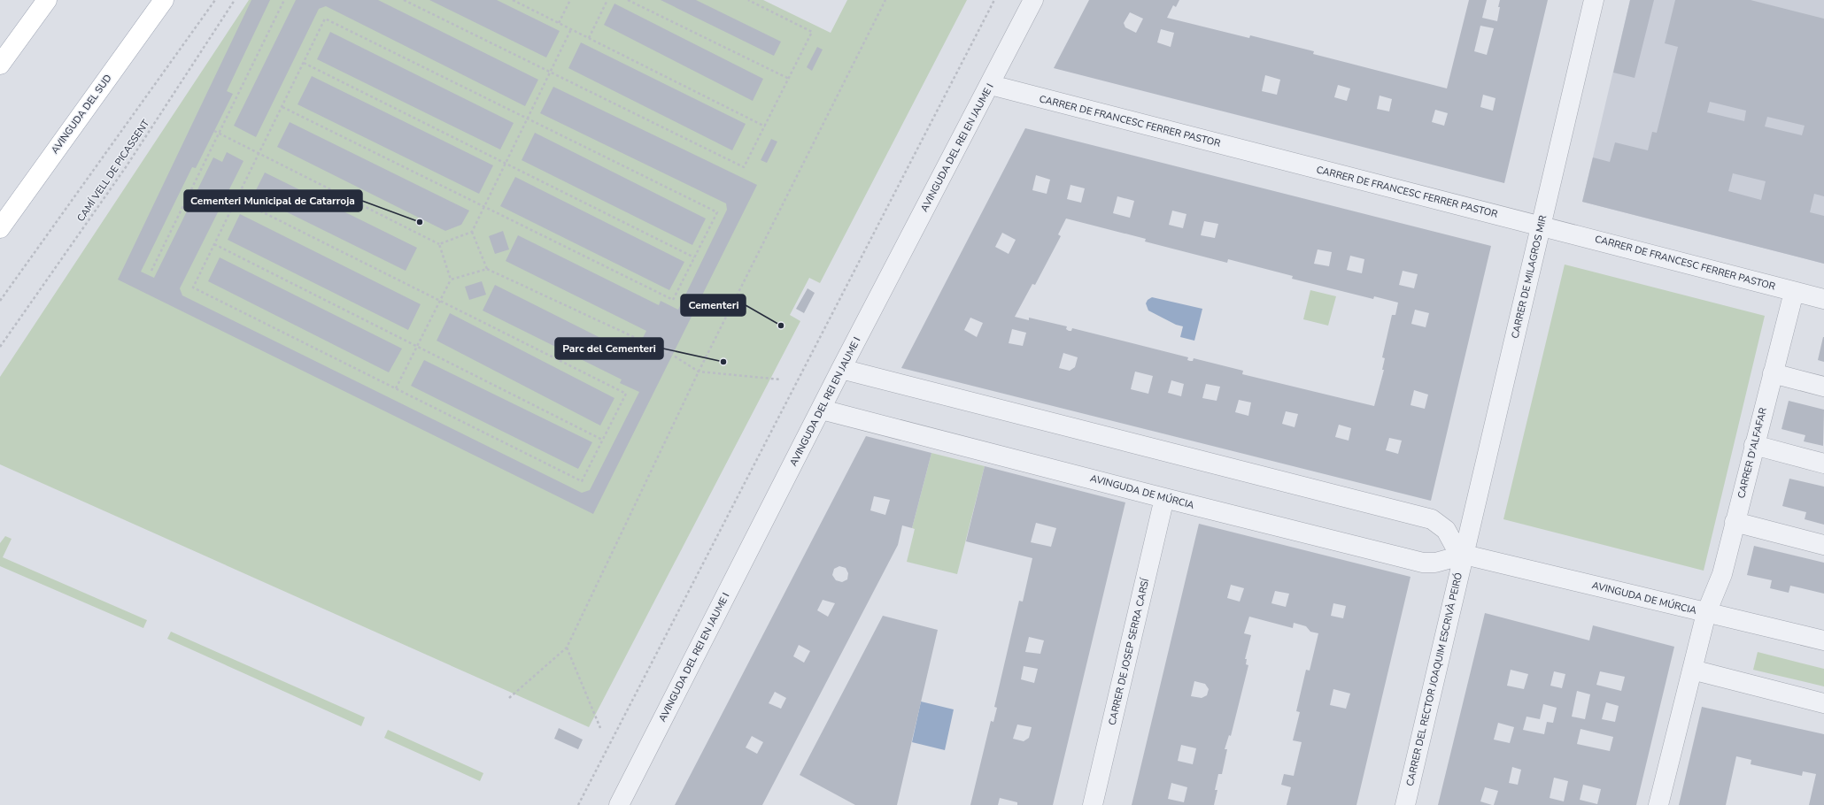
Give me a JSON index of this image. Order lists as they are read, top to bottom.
{
  "streets": {
    "main road": ["AVINGUDA DEL SUD"],
    "street": [
      "CARRER DE FRANCESC FERRER PASTOR",
      "AVINGUDA DEL REI EN JAUME I",
      "CARRER DE MILAGROS MIR",
      "CARRER D'ALFAFAR",
      "AVINGUDA DE MÚRCIA",
      "CARRER DE JOSEP SERRA CARSÍ",
      "CARRER DEL RECTOR JOAQUIM ESCRIVÀ PEIRÓ"
    ],
    "path": ["CAMÍ VELL DE PICASSENT"]
  },
  "crossings": [
    ["CARRER DE FRANCESC FERRER PASTOR", "AVINGUDA DEL REI EN JAUME I"],
    ["CARRER DE FRANCESC FERRER PASTOR", "CARRER DE MILAGROS MIR"],
    ["CARRER DE FRANCESC FERRER PASTOR", "CARRER D'ALFAFAR"],
    ["AVINGUDA DEL REI EN JAUME I", "AVINGUDA DE MÚRCIA"],
    ["CARRER DE MILAGROS MIR", "AVINGUDA DE MÚRCIA"],
    ["CARRER DE MILAGROS MIR", "CARRER DEL RECTOR JOAQUIM ESCRIVÀ PEIRÓ"],
    ["CARRER D'ALFAFAR", "AVINGUDA DE MÚRCIA"],
    ["AVINGUDA DE MÚRCIA", "CARRER DE JOSEP SERRA CARSÍ"],
    ["AVINGUDA DE MÚRCIA", "CARRER DEL RECTOR JOAQUIM ESCRIVÀ PEIRÓ"]
  ],
  "places": ["Cementeri Municipal de Catarroja", "Cementeri", "Parc del Cementeri"]
}
